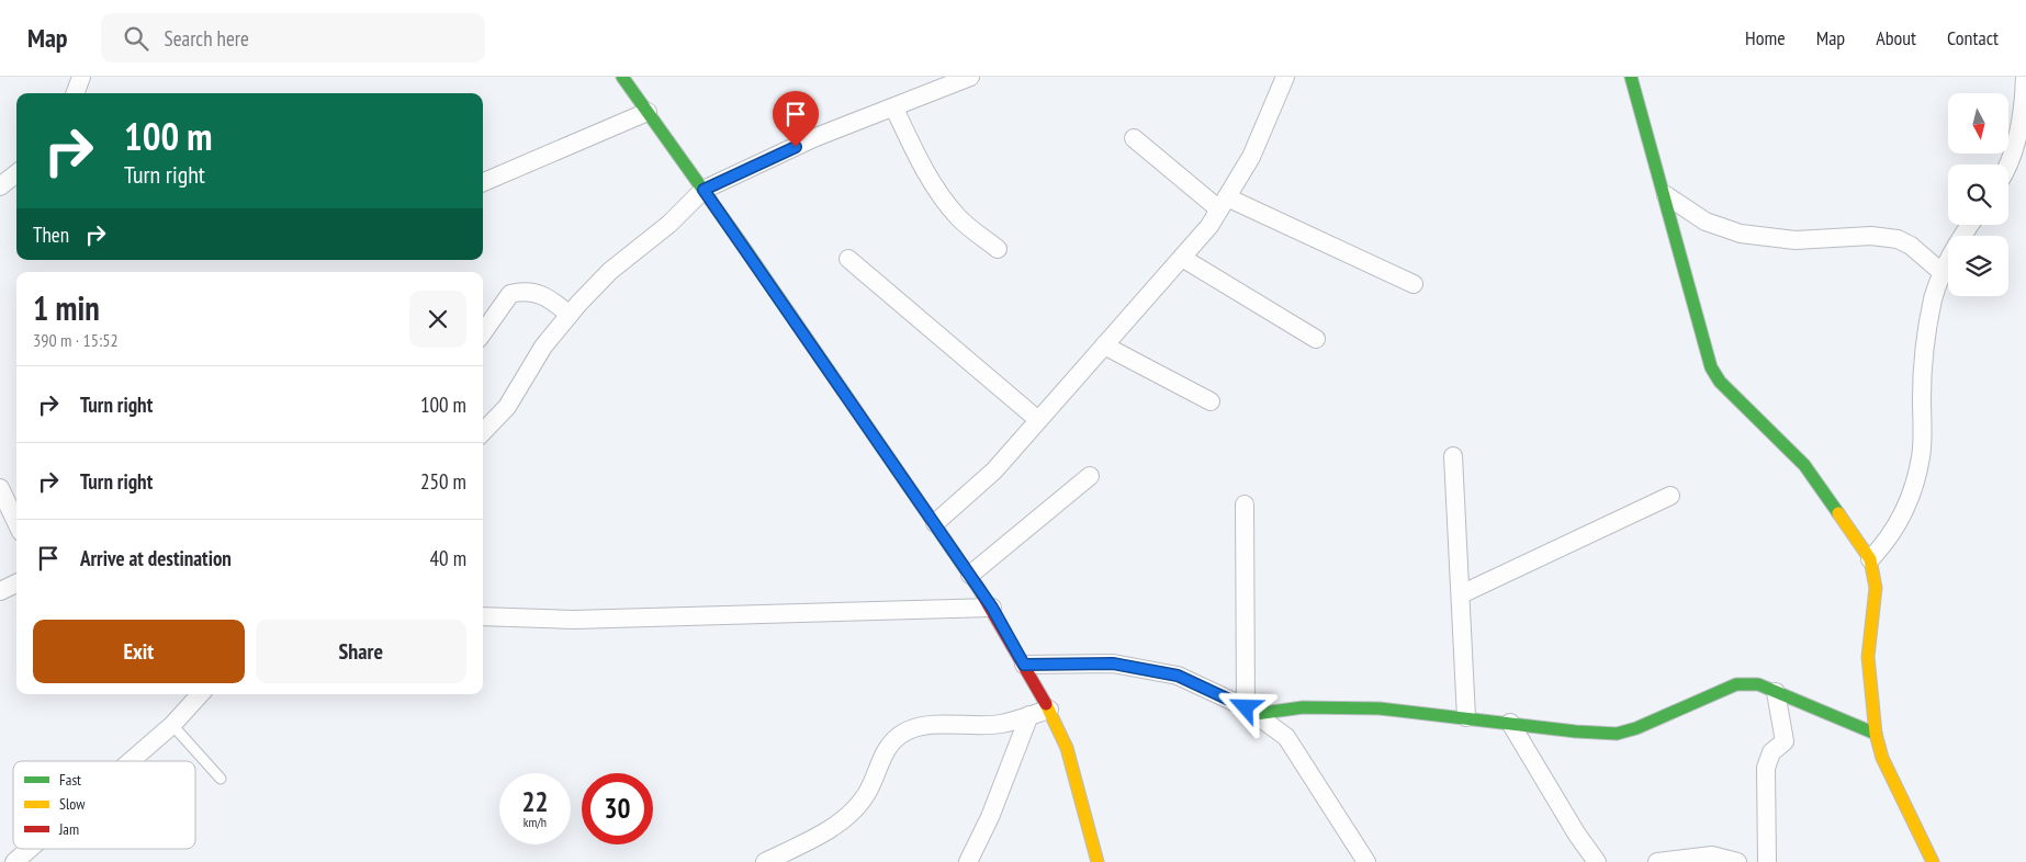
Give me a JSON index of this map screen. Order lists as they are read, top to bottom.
{
  "legend": ["Fast", "Slow", "Jam"],
  "north": "bottom",
  "page": {
    "header": "Map",
    "search": "Search here",
    "nav": [
      "Home",
      "Map",
      "About",
      "Contact"
    ],
    "turn": ["100 m", "Turn right"],
    "then": "Then",
    "heading": ["1 min", "390 m · 15:52"],
    "list": [
      {
        "name": "Turn right",
        "value": "100 m"
      },
      {
        "name": "Turn right",
        "value": "250 m"
      },
      {
        "name": "Arrive at destination",
        "value": "40 m"
      }
    ],
    "buttons": ["Exit", "Share"],
    "speed": "22 km/h",
    "limit": "30"
  }
}
